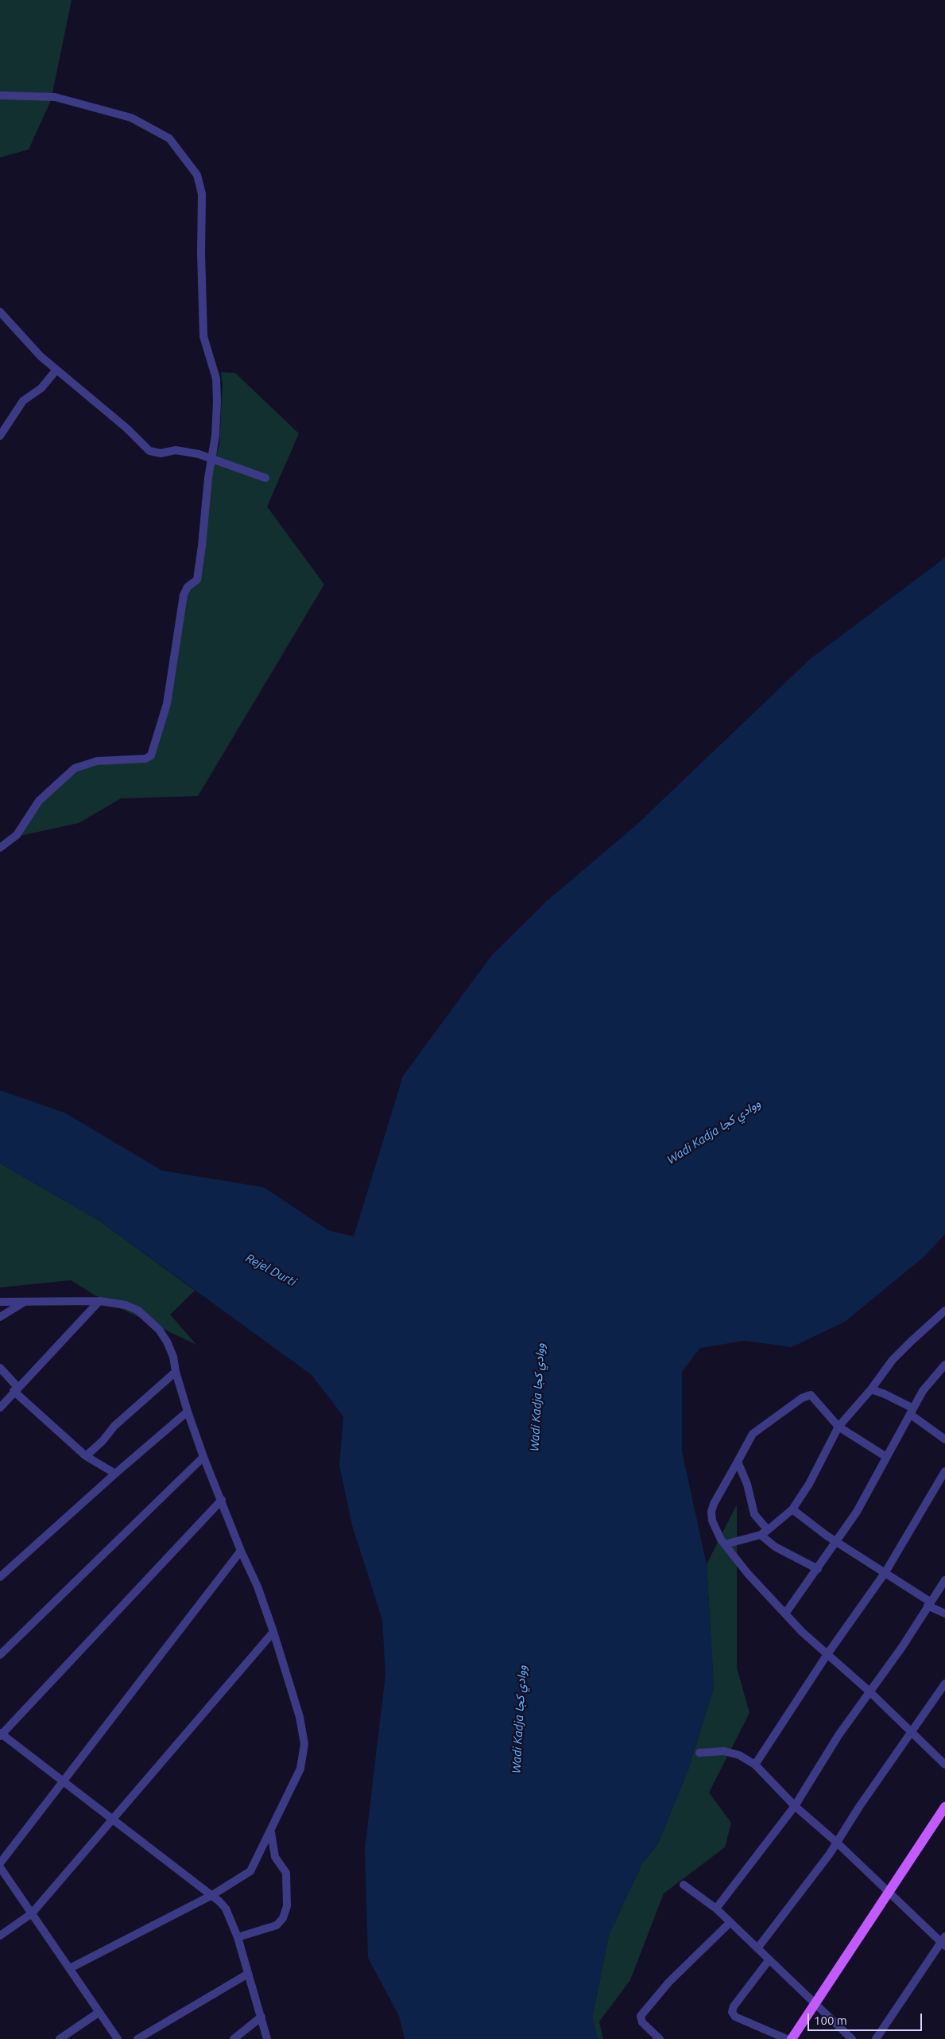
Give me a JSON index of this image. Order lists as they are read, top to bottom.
{
  "water": ["Wadi Kadja ووادي كجا", "Rejel Durti"],
  "scale_bar": "100 m"
}
